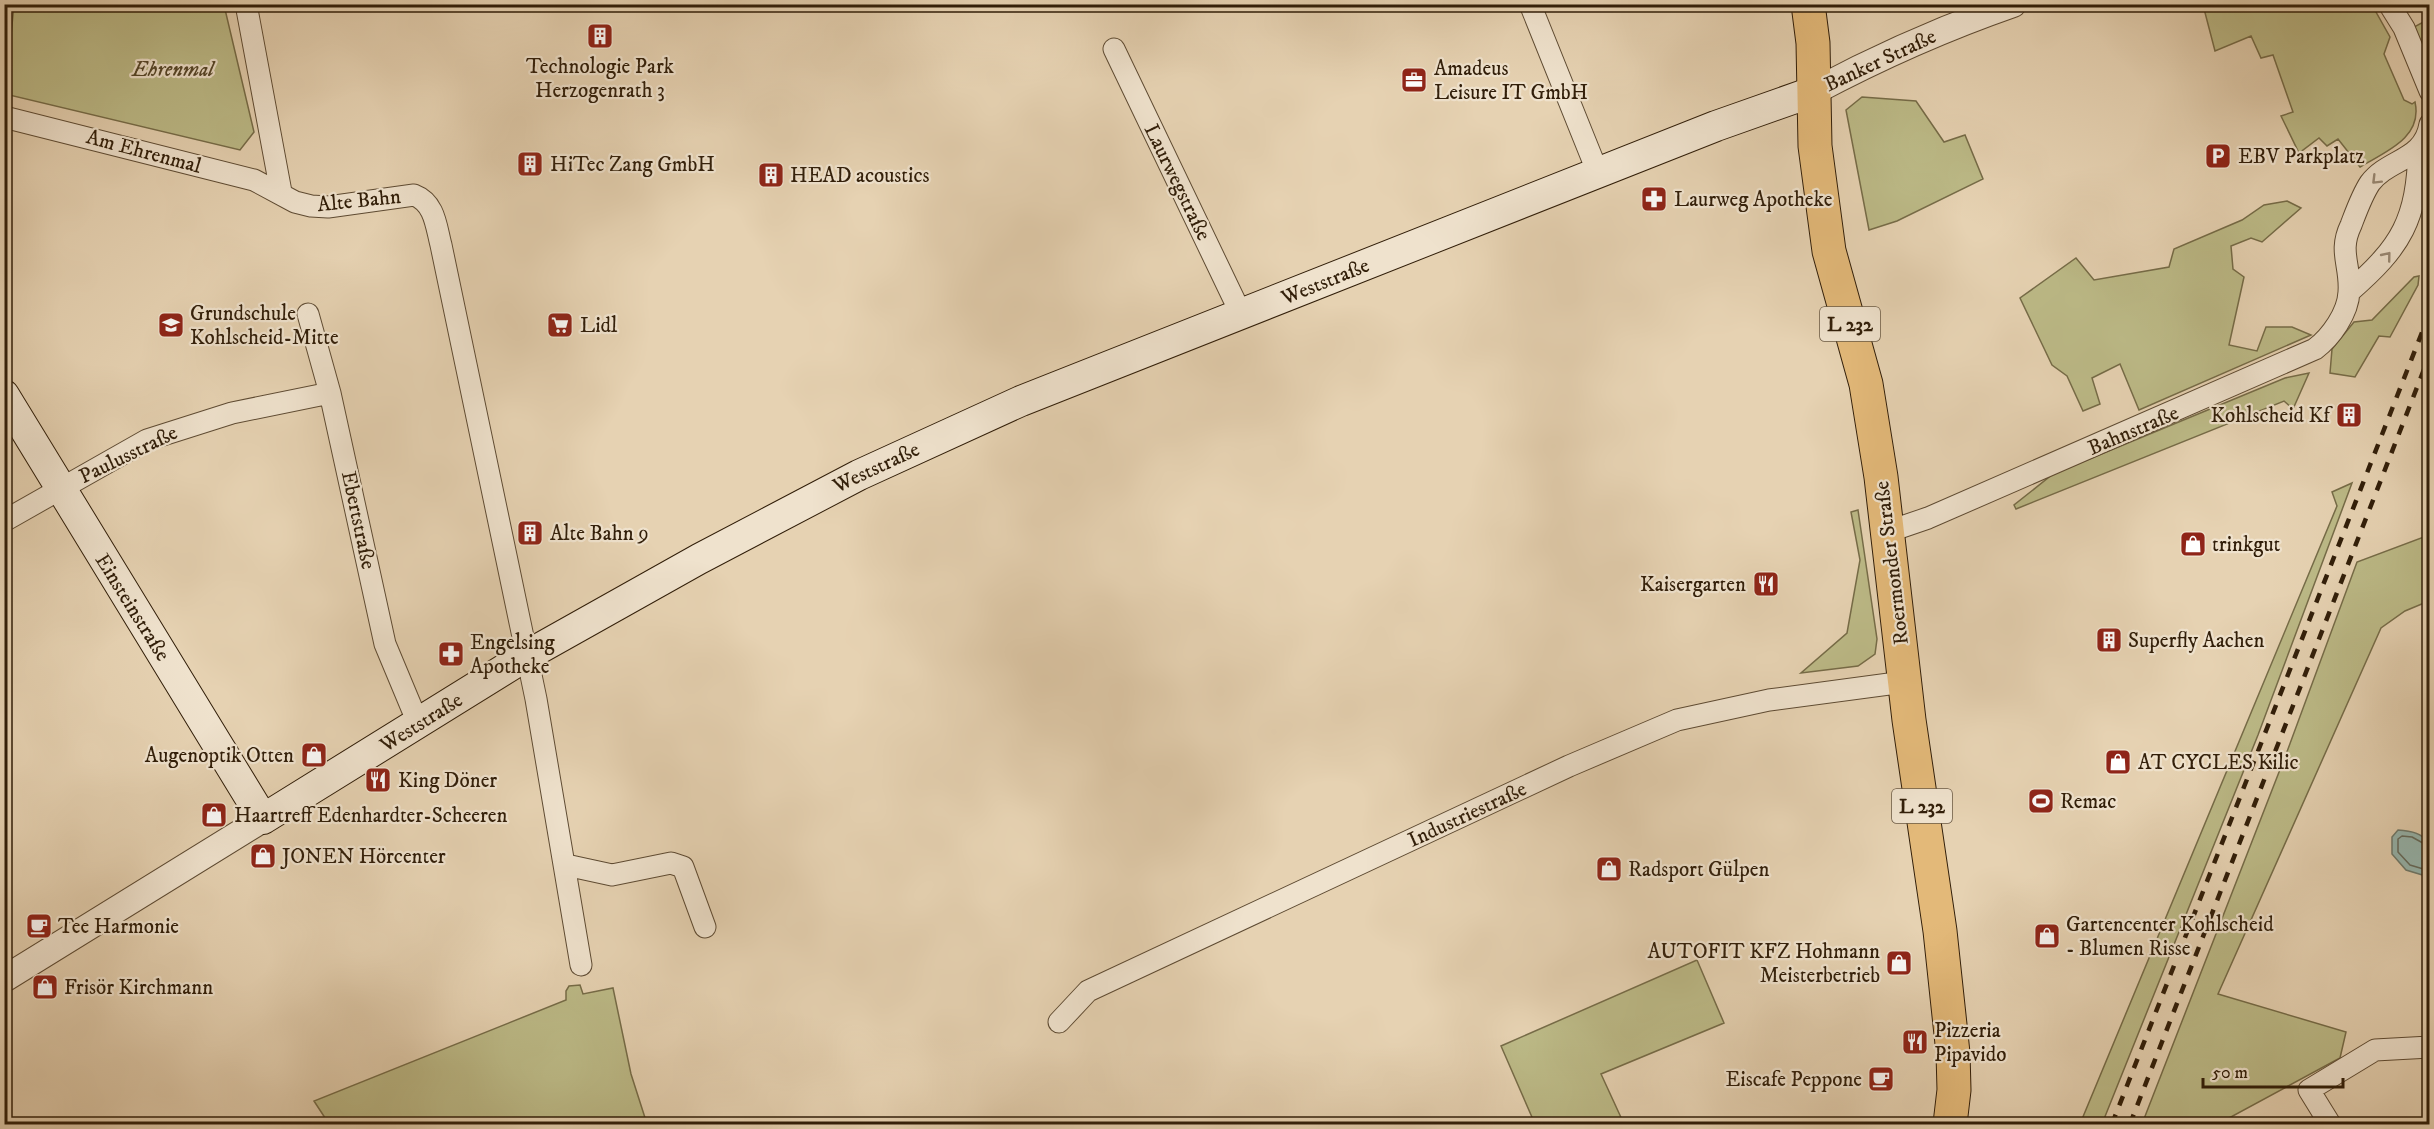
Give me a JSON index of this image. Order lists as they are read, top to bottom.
{
  "streets": {
    "main road": [
      "Weststraße",
      "L 232",
      "Roermonder Straße",
      "Einsteinstraße"
    ],
    "street": [
      "Banker Straße",
      "Am Ehrenmal",
      "Laurwegstraße",
      "Alte Bahn",
      "Bahnstraße",
      "Paulusstraße",
      "Ebertstraße",
      "Industriestraße"
    ]
  },
  "crossings": [
    ["Banker Straße", "Weststraße"],
    ["Banker Straße", "Roermonder Straße"],
    ["Am Ehrenmal", "Alte Bahn"],
    ["Laurwegstraße", "Weststraße"],
    ["Alte Bahn", "Weststraße"],
    ["Weststraße", "Ebertstraße"],
    ["Weststraße", "Roermonder Straße"],
    ["Weststraße", "Einsteinstraße"],
    ["Bahnstraße", "Roermonder Straße"],
    ["Paulusstraße", "Ebertstraße"],
    ["Paulusstraße", "Einsteinstraße"],
    ["Roermonder Straße", "Industriestraße"]
  ],
  "parks": ["Ehrenmal"],
  "places": {
    "building": [
      "Technologie Park Herzogenrath 3",
      "HiTec Zang GmbH",
      "HEAD acoustics",
      "Kohlscheid Kf",
      "Alte Bahn 9",
      "Superfly Aachen"
    ],
    "office": ["Amadeus Leisure IT GmbH"],
    "parking": ["EBV Parkplatz"],
    "pharmacy": ["Laurweg Apotheke", "Engelsing Apotheke"],
    "school or university": ["Grundschule Kohlscheid-Mitte"],
    "supermarket": ["Lidl"],
    "shop": [
      "trinkgut",
      "Augenoptik Otten",
      "AT CYCLES Kilic",
      "Haartreff Edenhardter-Scheeren",
      "JONEN Hörcenter",
      "Radsport Gülpen",
      "Gartencenter Kohlscheid - Blumen Risse",
      "AUTOFIT KFZ Hohmann Meisterbetrieb",
      "Frisör Kirchmann"
    ],
    "restaurant": ["Kaisergarten", "King Döner", "Pizzeria Pipavido"],
    "sports": ["Remac"],
    "cafe": ["Tee Harmonie", "Eiscafe Peppone"]
  },
  "scale_bar": "50 m"
}
